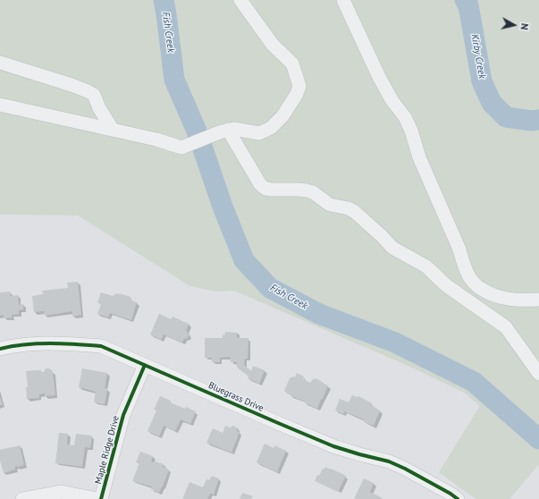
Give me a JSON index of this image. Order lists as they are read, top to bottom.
{
  "streets": {
    "street": ["Bluegrass Drive", "Maple Ridge Drive"]
  },
  "crossings": [
    ["Bluegrass Drive", "Maple Ridge Drive"]
  ],
  "water": ["Fish Creek", "Kirby Creek"],
  "north": "right"
}
